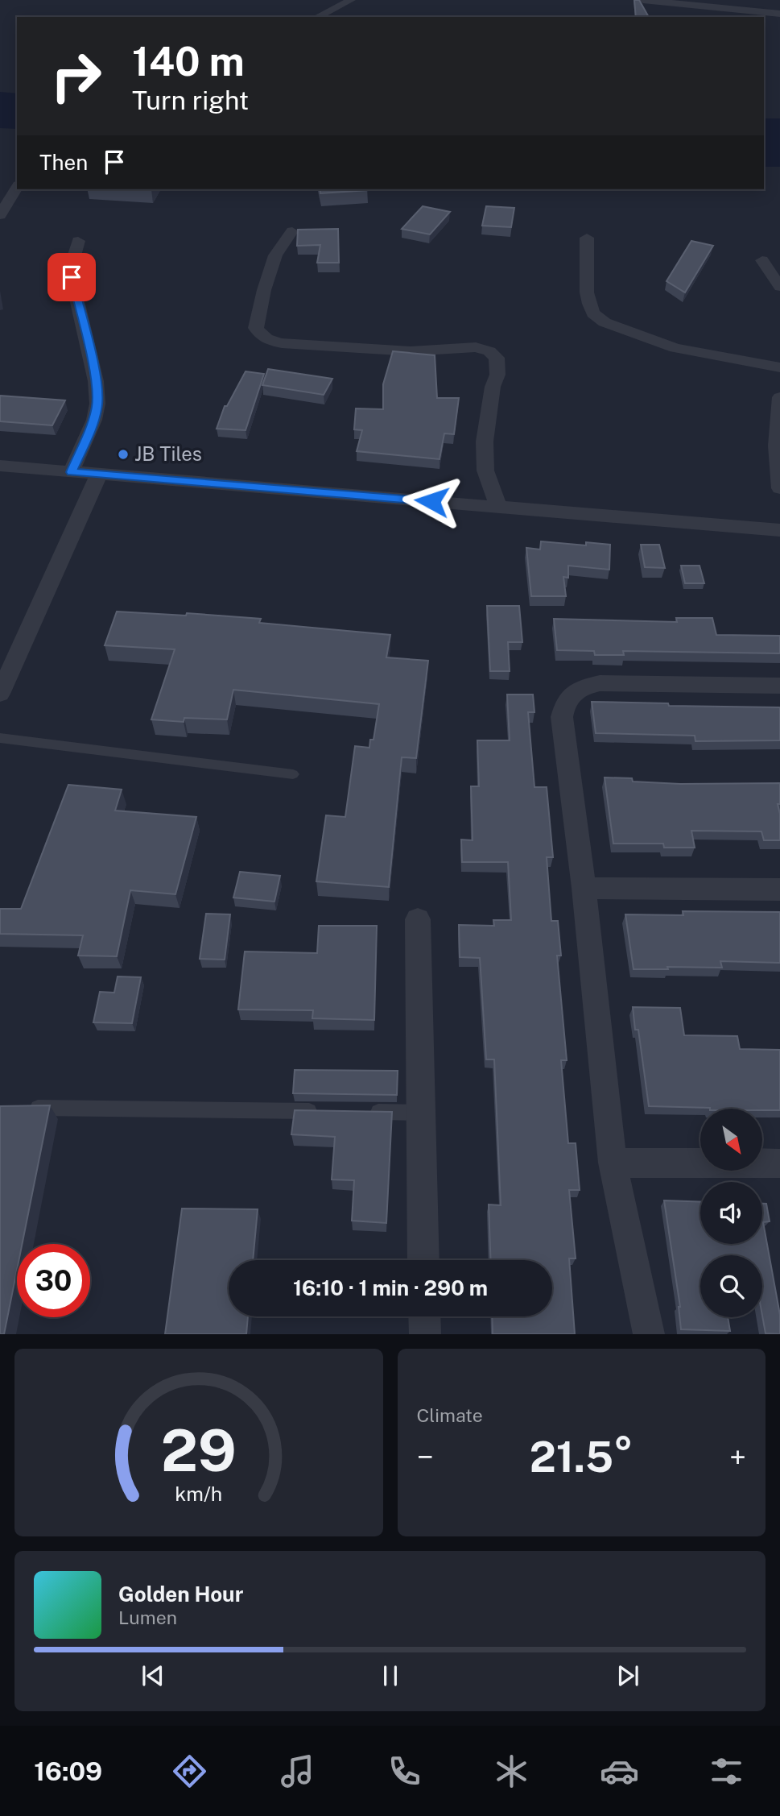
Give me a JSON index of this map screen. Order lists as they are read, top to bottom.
{
  "places": ["JB Tiles"],
  "north": "bottom right",
  "page": {
    "turn": ["140 m", "Turn right"],
    "then": "Then",
    "limit": "30",
    "trip": "16:10 · 1 min · 290 m",
    "tile": "Climate",
    "heat": ["−", "21.5°", "+"],
    "song": ["Golden Hour", "Lumen"],
    "tabs": "16:09",
    "gauge": ["29", "km/h"]
  }
}
